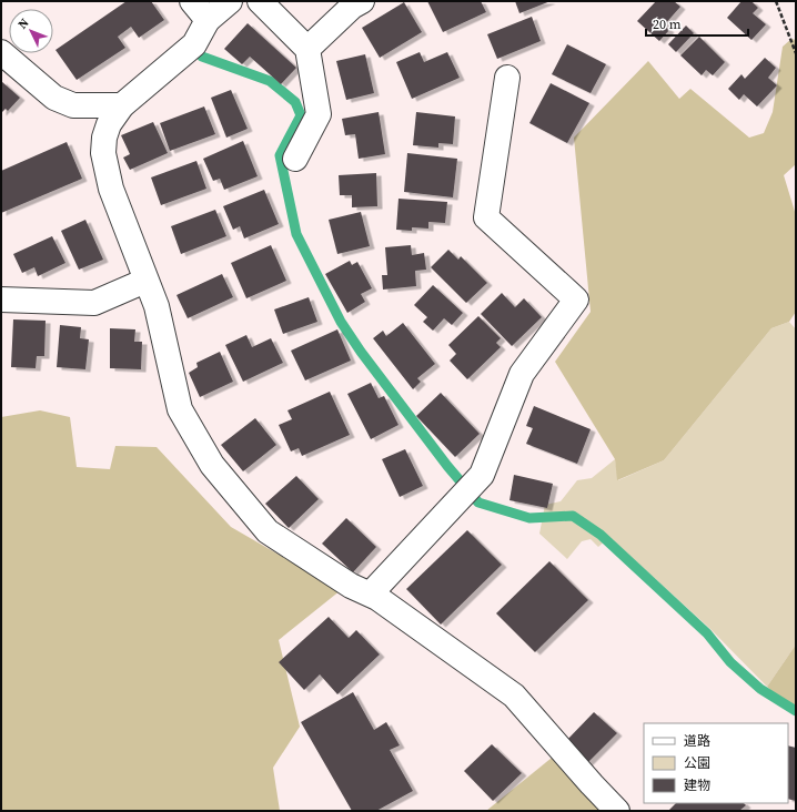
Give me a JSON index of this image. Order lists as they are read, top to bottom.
{
  "legend": ["道路", "公園", "建物"],
  "scale_bar": "20 m",
  "north": "top left"
}
